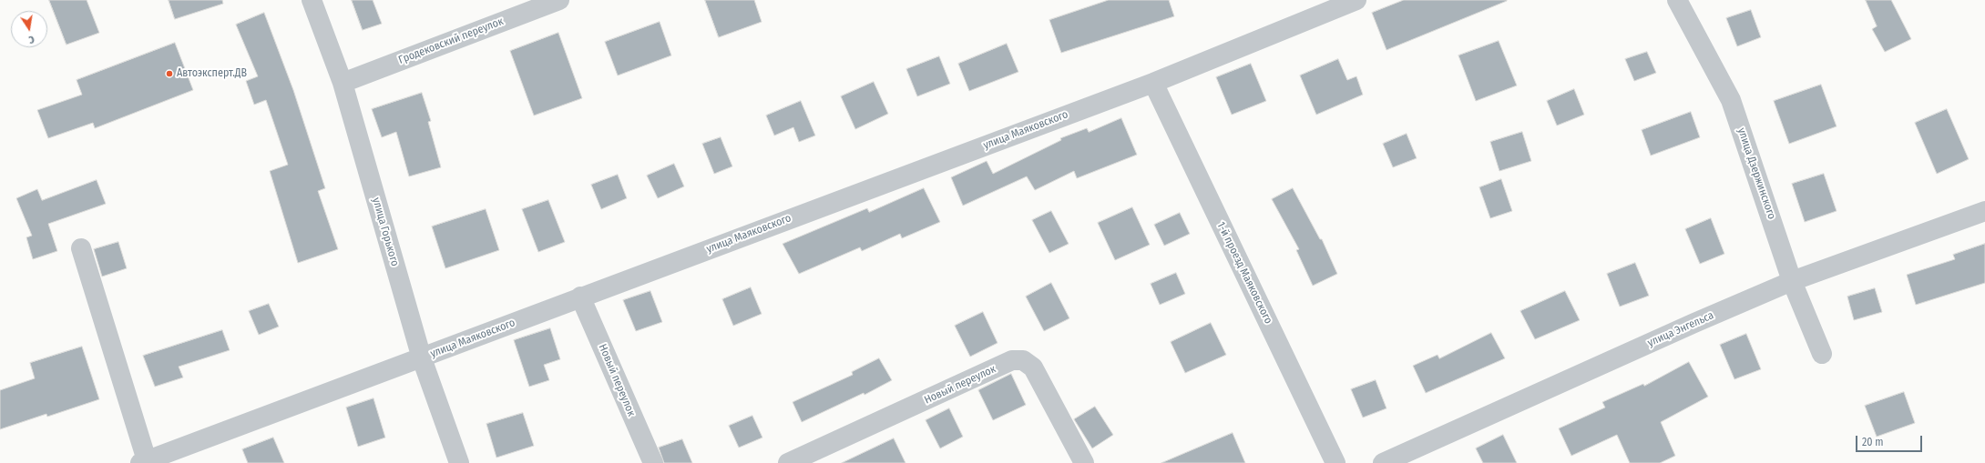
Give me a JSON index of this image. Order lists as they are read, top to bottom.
{
  "streets": {
    "street": [
      "Гродековский переулок",
      "улица Маяковского",
      "улица Дзержинского",
      "улица Горького",
      "1-й проезд Маяковского",
      "улица Энгельса",
      "Новый переулок"
    ]
  },
  "crossings": [
    ["Гродековский переулок", "улица Горького"],
    ["улица Маяковского", "улица Горького"],
    ["улица Маяковского", "1-й проезд Маяковского"],
    ["улица Маяковского", "Новый переулок"],
    ["улица Дзержинского", "улица Энгельса"]
  ],
  "places": ["Автоэксперт.ДВ"],
  "scale_bar": "20 m",
  "north": "bottom"
}
